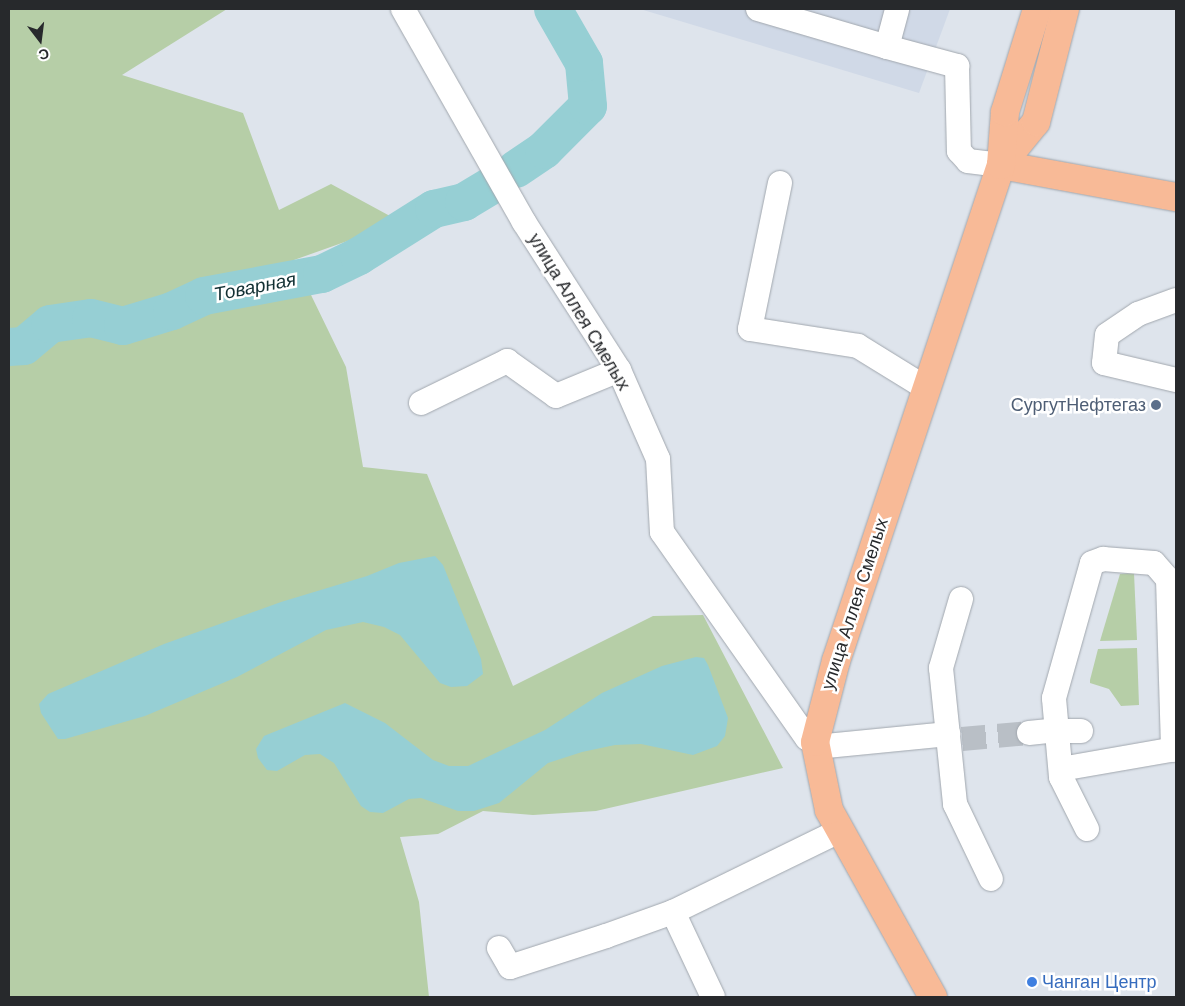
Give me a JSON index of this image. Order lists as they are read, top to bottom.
{
  "streets": {
    "main road": ["улица Аллея Смелых"]
  },
  "water": ["Товарная"],
  "places": ["СургутНефтегаз", "Чанган Центр"],
  "north": "bottom"
}
